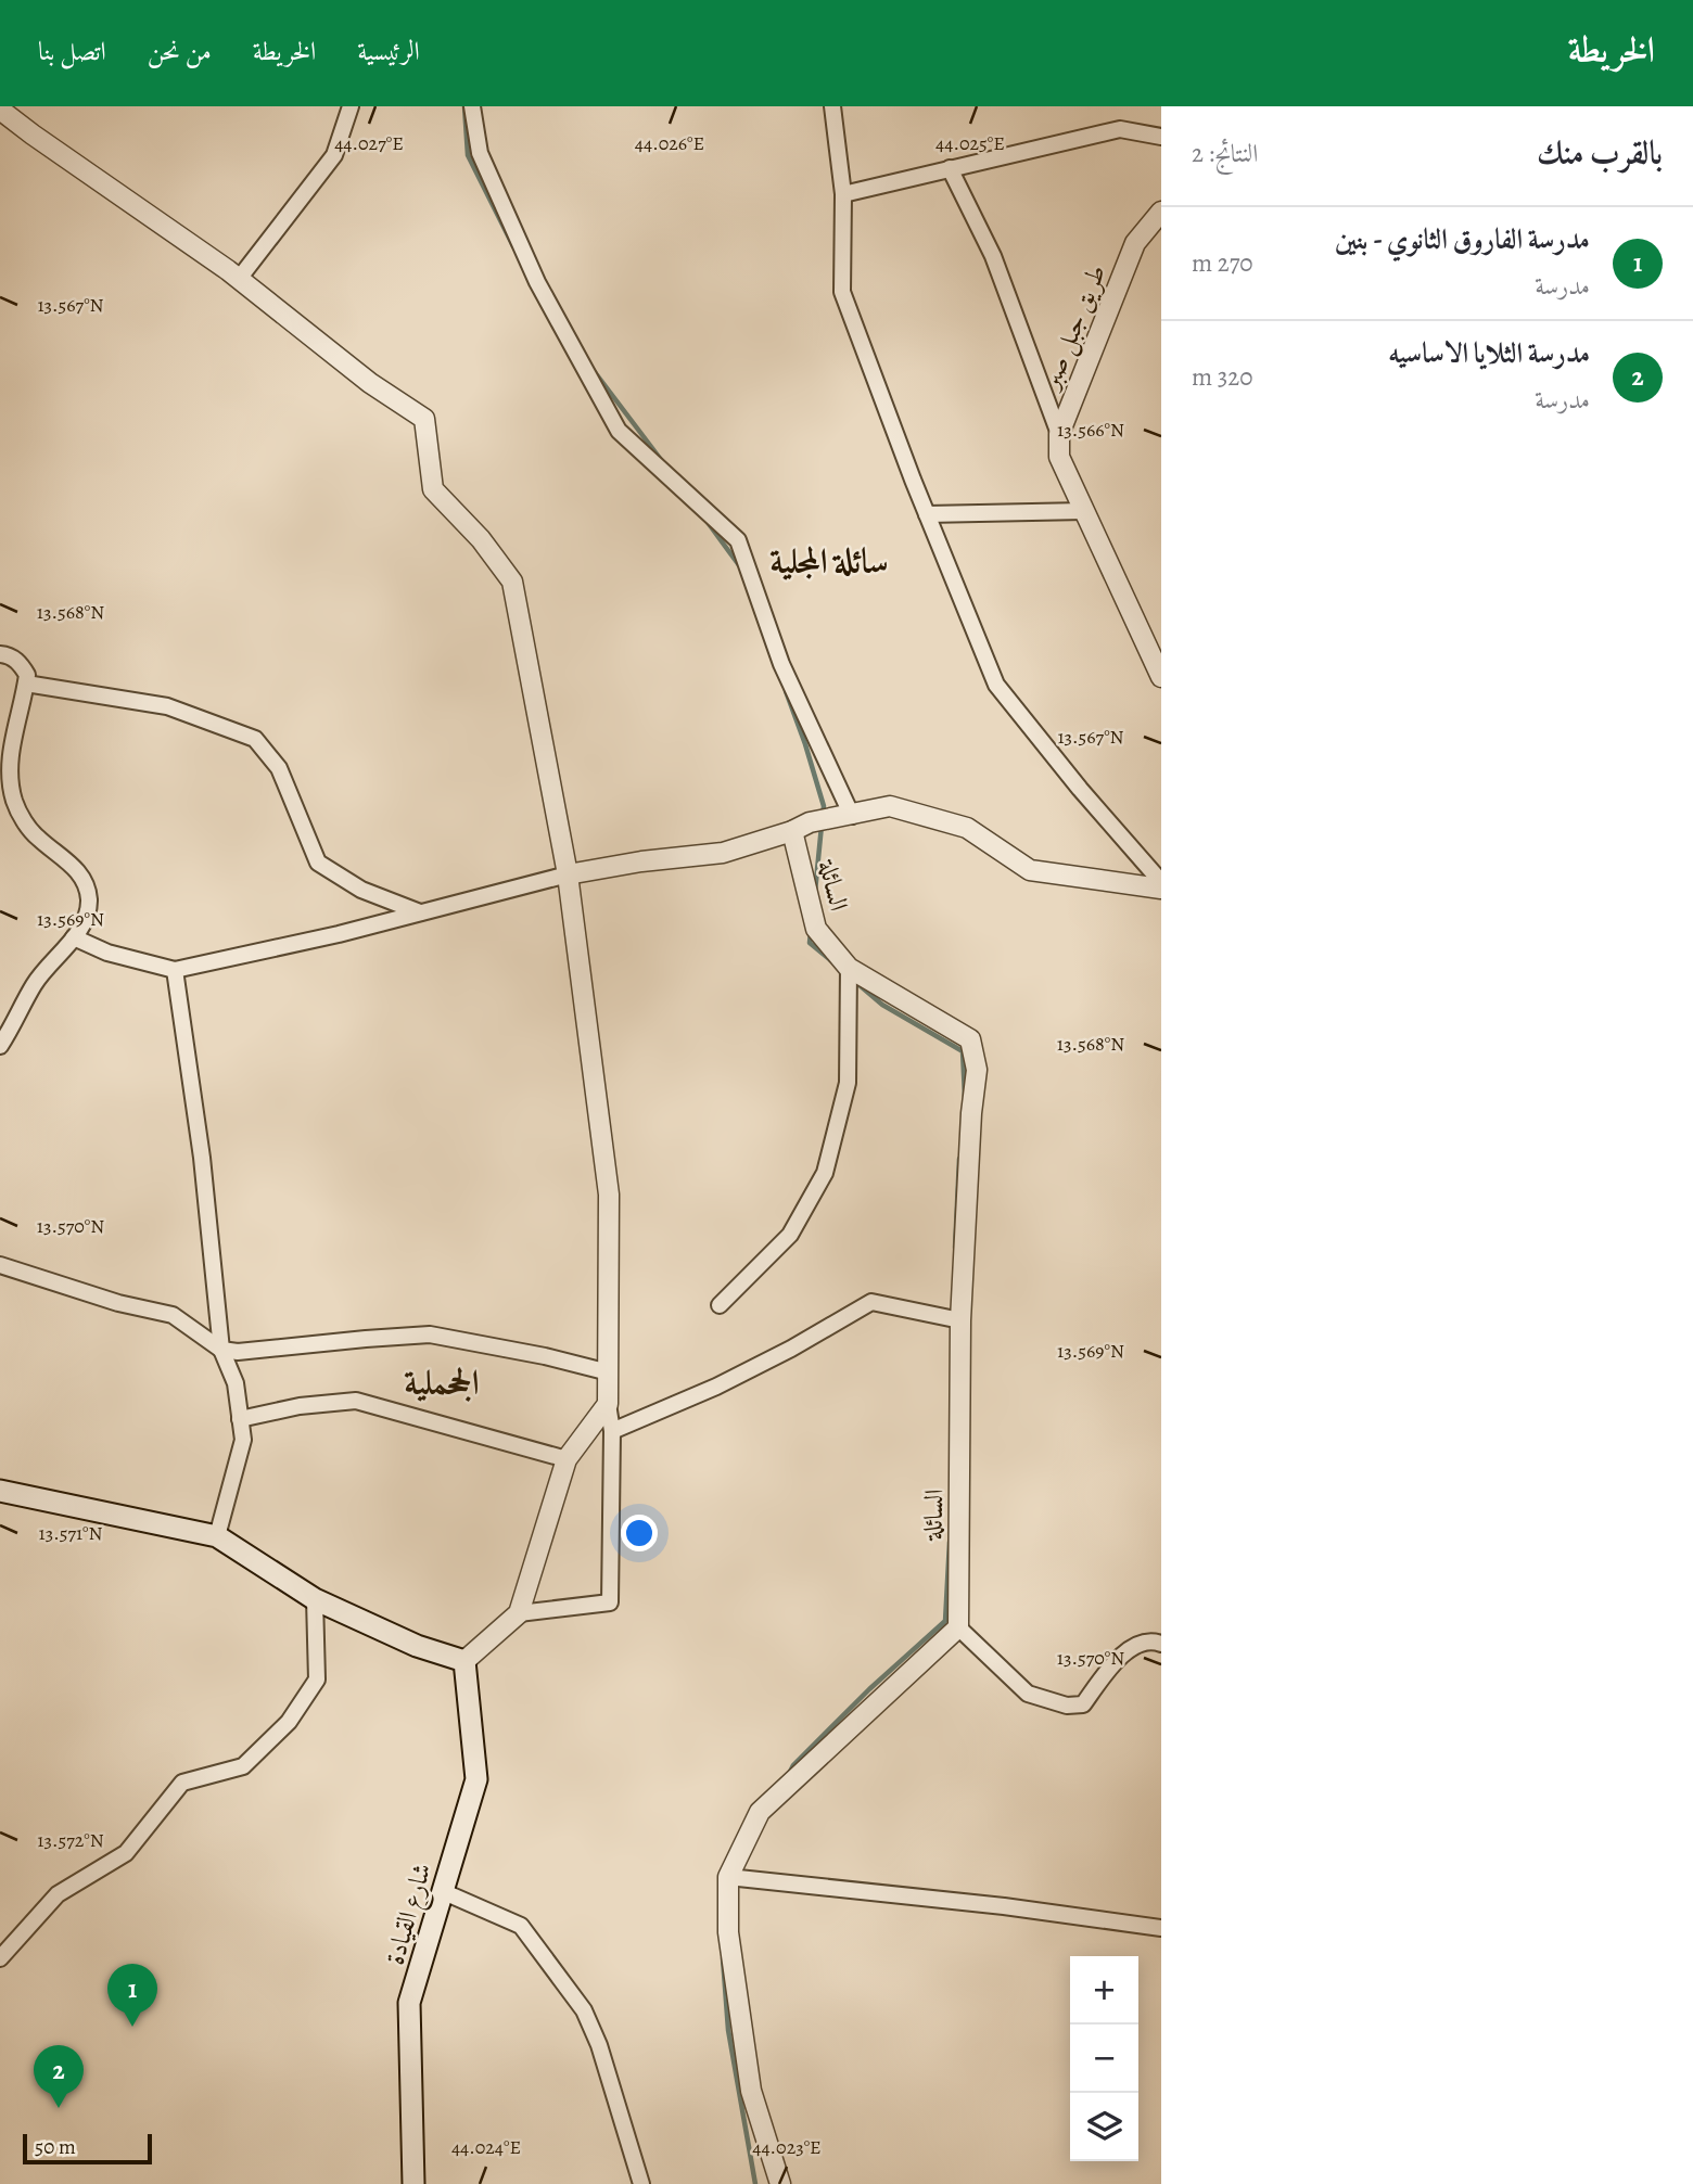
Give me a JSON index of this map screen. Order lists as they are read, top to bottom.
{
  "streets": {
    "main road": ["شارع القيادة"],
    "street": ["طريق جبل صبر", "السائلة"]
  },
  "districts": ["سائلة المجلية", "الجحملية"],
  "scale_bar": "50 m",
  "page": {
    "header": "الخريطة",
    "nav": [
      "الرئيسية",
      "الخريطة",
      "من نحن",
      "اتصل بنا"
    ],
    "heading": ["بالقرب منك", "النتائج: 2"],
    "list": [
      {
        "mark": "1",
        "name": "مدرسة الفاروق الثانوي - بنين",
        "note": "مدرسة",
        "value": "270 m"
      },
      {
        "mark": "2",
        "name": "مدرسة الثلايا الاساسيه",
        "note": "مدرسة",
        "value": "320 m"
      }
    ],
    "map_buttons": ["+", "−"],
    "pins": ["1", "2"],
    "scale": "50 m"
  },
  "coordinates": [
    "44.027°E",
    "44.026°E",
    "44.025°E",
    "13.567°N",
    "13.566°N",
    "13.568°N",
    "13.569°N",
    "13.570°N",
    "13.571°N",
    "13.572°N",
    "44.024°E",
    "44.023°E"
  ]
}
